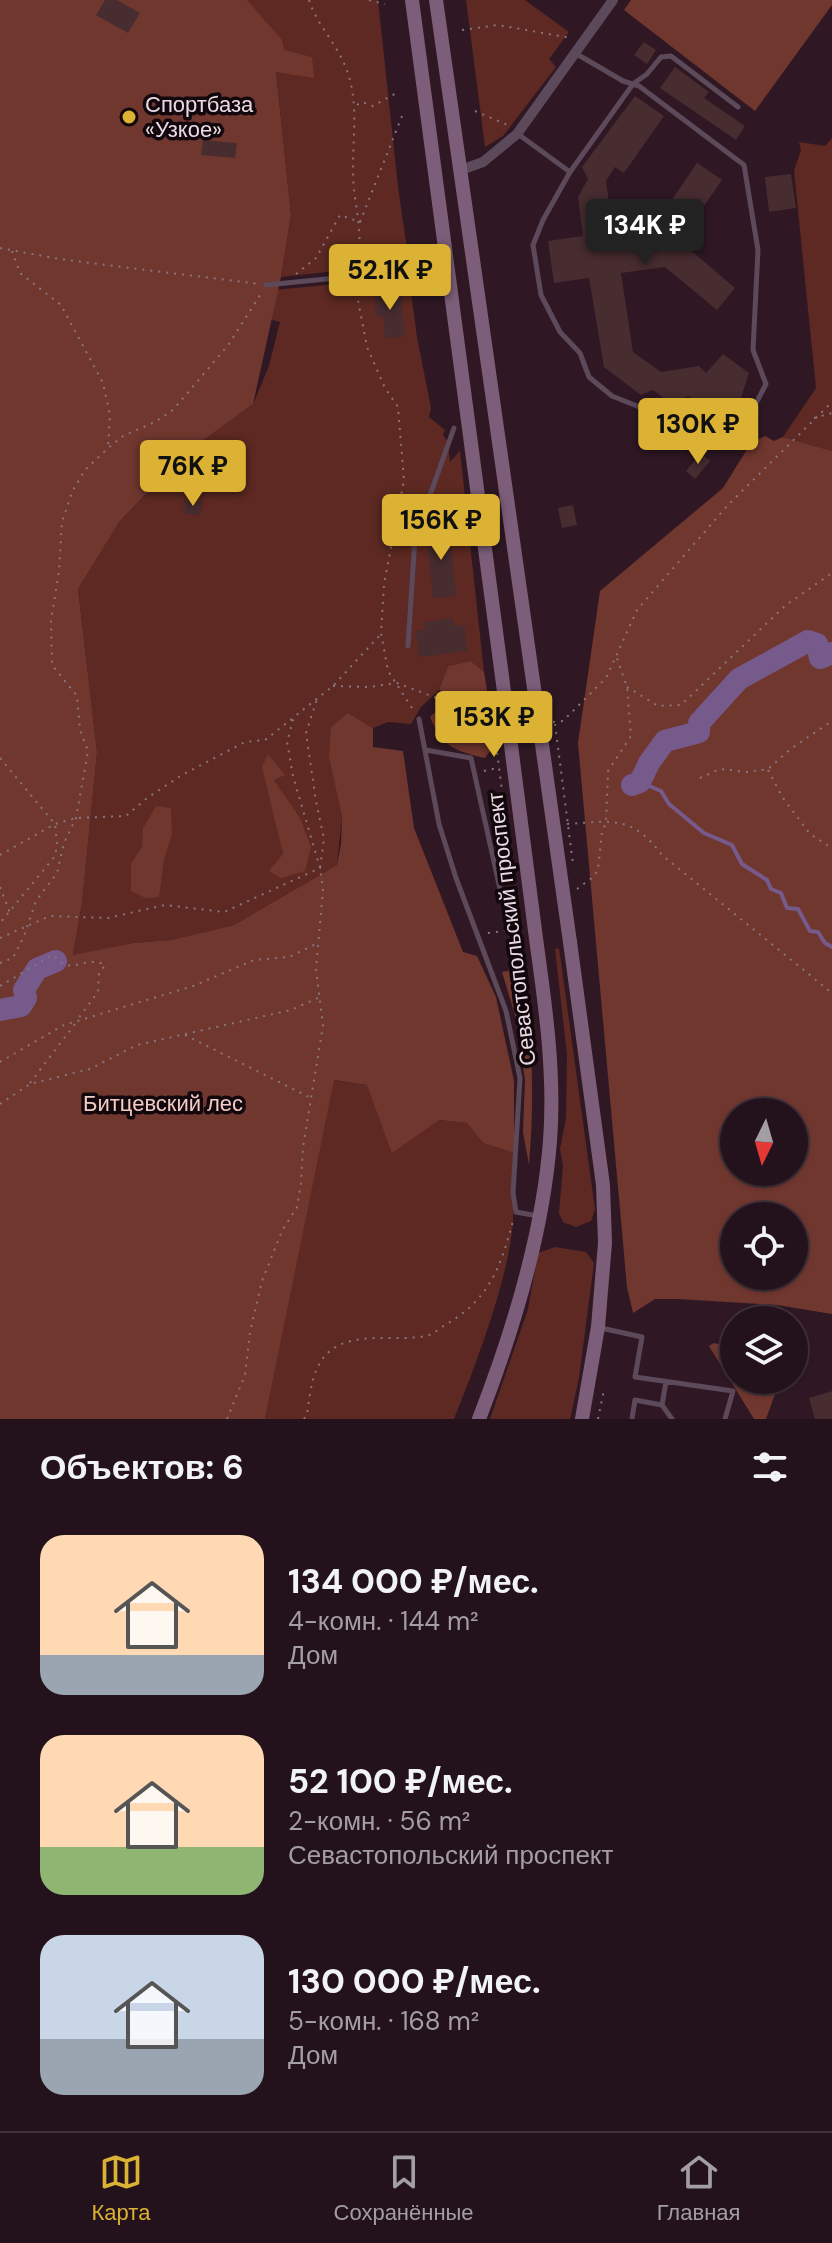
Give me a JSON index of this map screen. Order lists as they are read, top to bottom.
{
  "streets": {
    "main road": ["Севастопольский проспект"]
  },
  "parks": ["Битцевский лес"],
  "places": ["Спортбаза «Узкое»"],
  "north": "bottom",
  "page": {
    "price": [
      "134K ₽",
      "52.1K ₽",
      "130K ₽",
      "76K ₽",
      "156K ₽",
      "153K ₽"
    ],
    "heading": "Объектов: 6",
    "list": [
      {
        "name": "134 000 ₽/мес.",
        "note": "4-комн. · 144 m² · Дом"
      },
      {
        "name": "52 100 ₽/мес.",
        "note": "2-комн. · 56 m² · Севастопольский проспект"
      },
      {
        "name": "130 000 ₽/мес.",
        "note": "5-комн. · 168 m² · Дом"
      }
    ],
    "tabs": ["Карта", "Сохранённые", "Главная"]
  }
}
